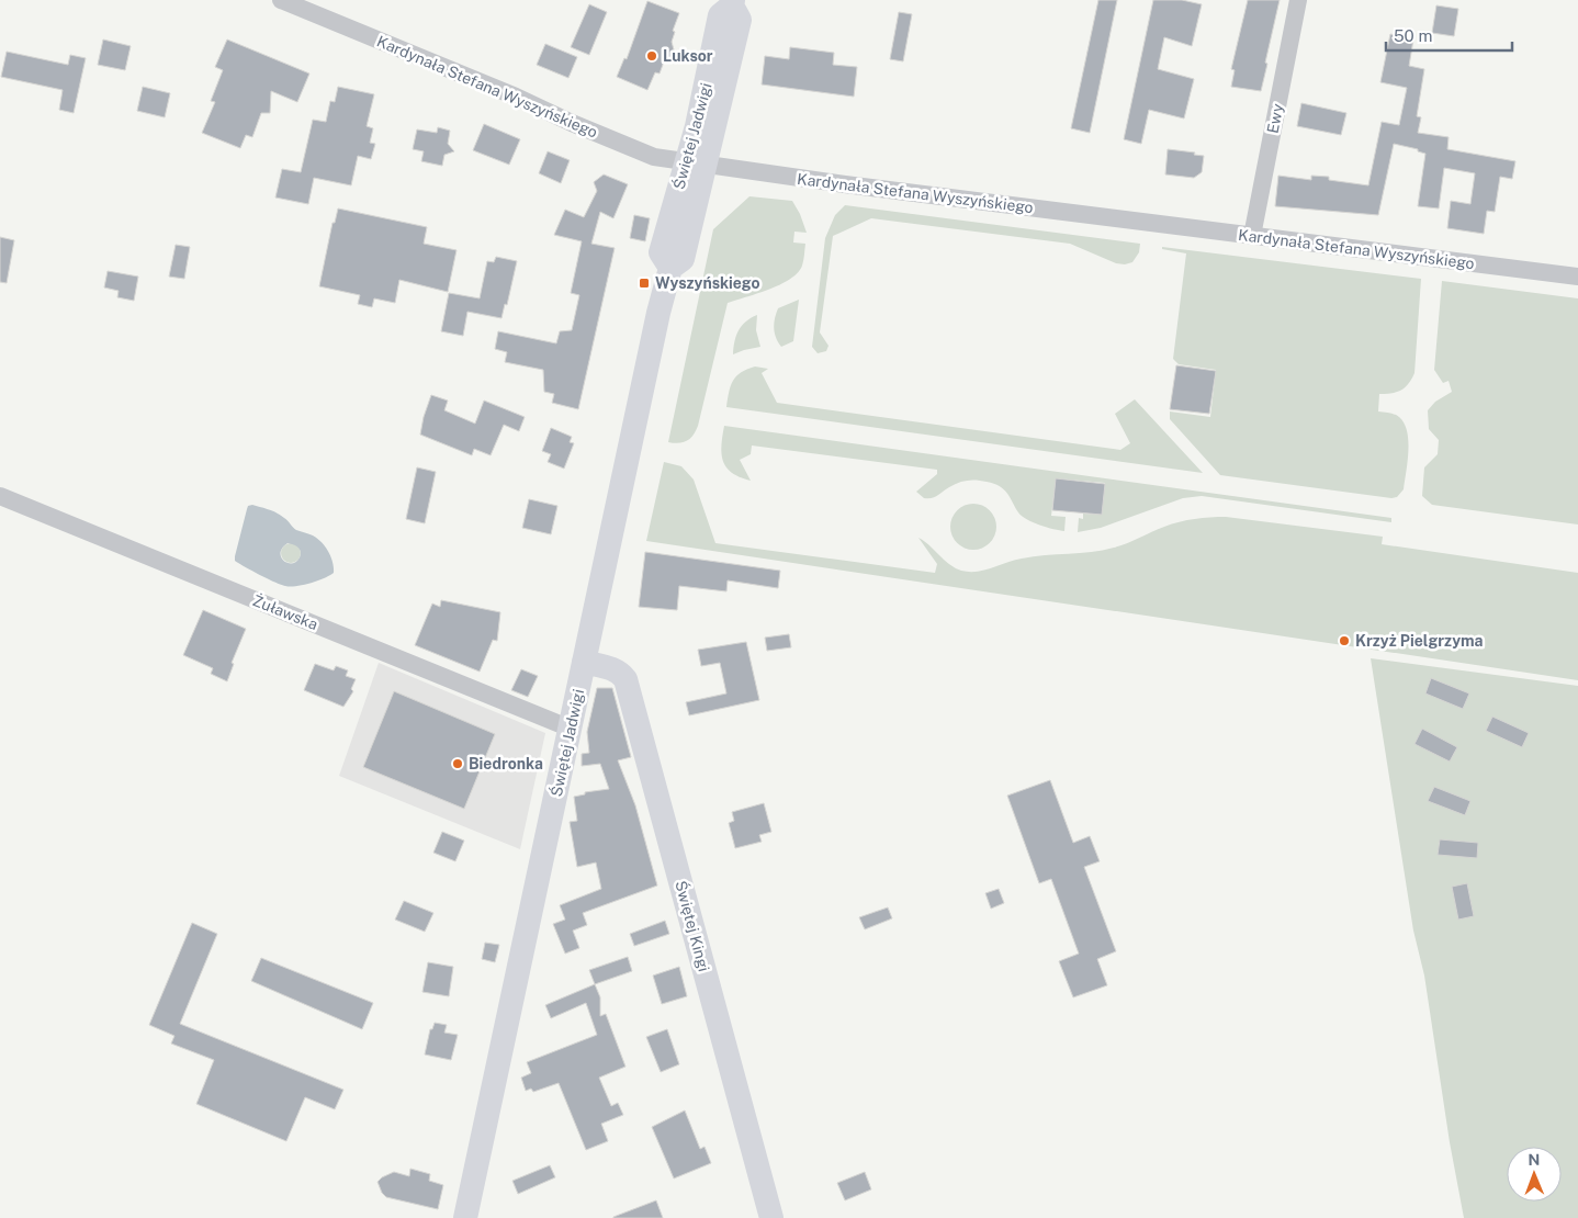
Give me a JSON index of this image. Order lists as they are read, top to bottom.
{
  "streets": {
    "main road": ["Świętej Jadwigi", "Świętej Kingi"],
    "street": ["Kardynała Stefana Wyszyńskiego", "Ewy", "Żuławska"]
  },
  "crossings": [
    ["Kardynała Stefana Wyszyńskiego", "Ewy"],
    ["Kardynała Stefana Wyszyńskiego", "Świętej Jadwigi"],
    ["Świętej Jadwigi", "Żuławska"],
    ["Świętej Jadwigi", "Świętej Kingi"]
  ],
  "places": {
    "other": ["Luksor", "Krzyż Pielgrzyma", "Biedronka"],
    "transit": ["Wyszyńskiego"]
  },
  "scale_bar": "50 m",
  "north": "top"
}
